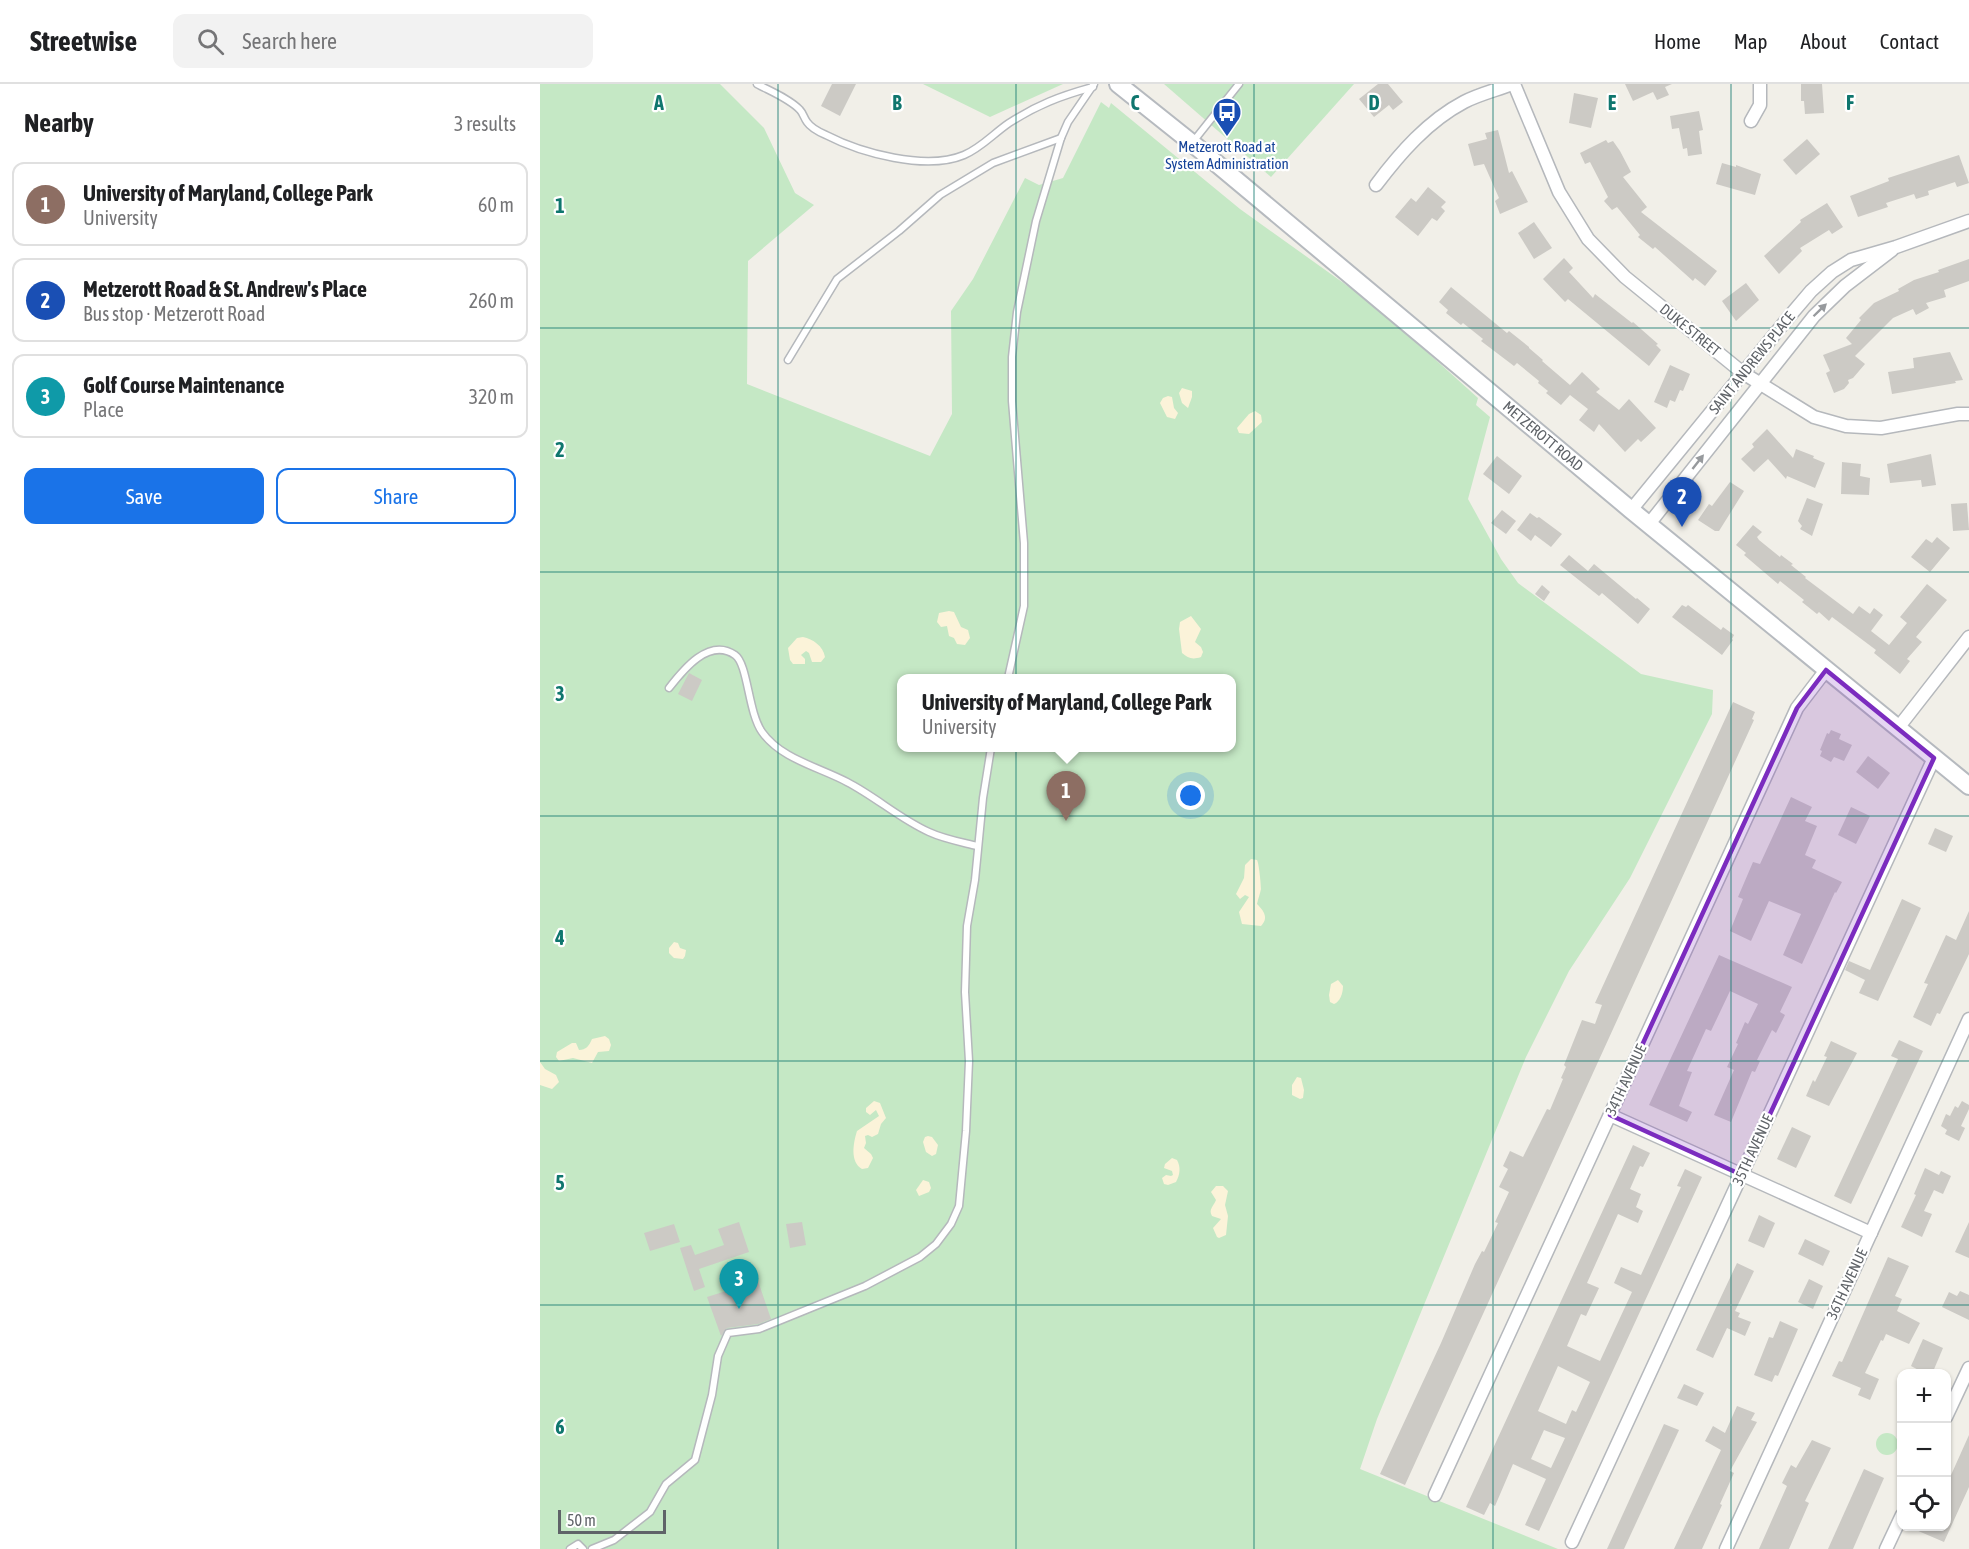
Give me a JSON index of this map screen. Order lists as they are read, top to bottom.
{
  "streets": {
    "street": [
      "DUKE STREET",
      "SAINT ANDREWS PLACE",
      "METZEROTT ROAD",
      "34TH AVENUE",
      "35TH AVENUE",
      "36TH AVENUE"
    ]
  },
  "crossings": [
    ["DUKE STREET", "SAINT ANDREWS PLACE"],
    ["SAINT ANDREWS PLACE", "METZEROTT ROAD"],
    ["METZEROTT ROAD", "34TH AVENUE"],
    ["METZEROTT ROAD", "35TH AVENUE"]
  ],
  "places": {
    "bus stop": ["Metzerott Road at System Administration"]
  },
  "scale_bar": "50 m",
  "page": {
    "header": "Streetwise",
    "search": "Search here",
    "nav": [
      "Home",
      "Map",
      "About",
      "Contact"
    ],
    "heading": ["Nearby", "3 results"],
    "list": [
      {
        "mark": "1",
        "name": "University of Maryland, College Park",
        "note": "University",
        "value": "60 m"
      },
      {
        "mark": "2",
        "name": "Metzerott Road & St. Andrew's Place",
        "note": "Bus stop · Metzerott Road",
        "value": "260 m"
      },
      {
        "mark": "3",
        "name": "Golf Course Maintenance",
        "note": "Place",
        "value": "320 m"
      }
    ],
    "buttons": ["Save", "Share"],
    "pins": ["2", "1", "3"],
    "popup": ["University of Maryland, College Park", "University"],
    "map_buttons": ["+", "−"],
    "scale": "50 m"
  },
  "grid": {
    "columns": [
      "A",
      "B",
      "C",
      "D",
      "E",
      "F"
    ],
    "rows": [
      "1",
      "2",
      "3",
      "4",
      "5",
      "6"
    ]
  }
}
